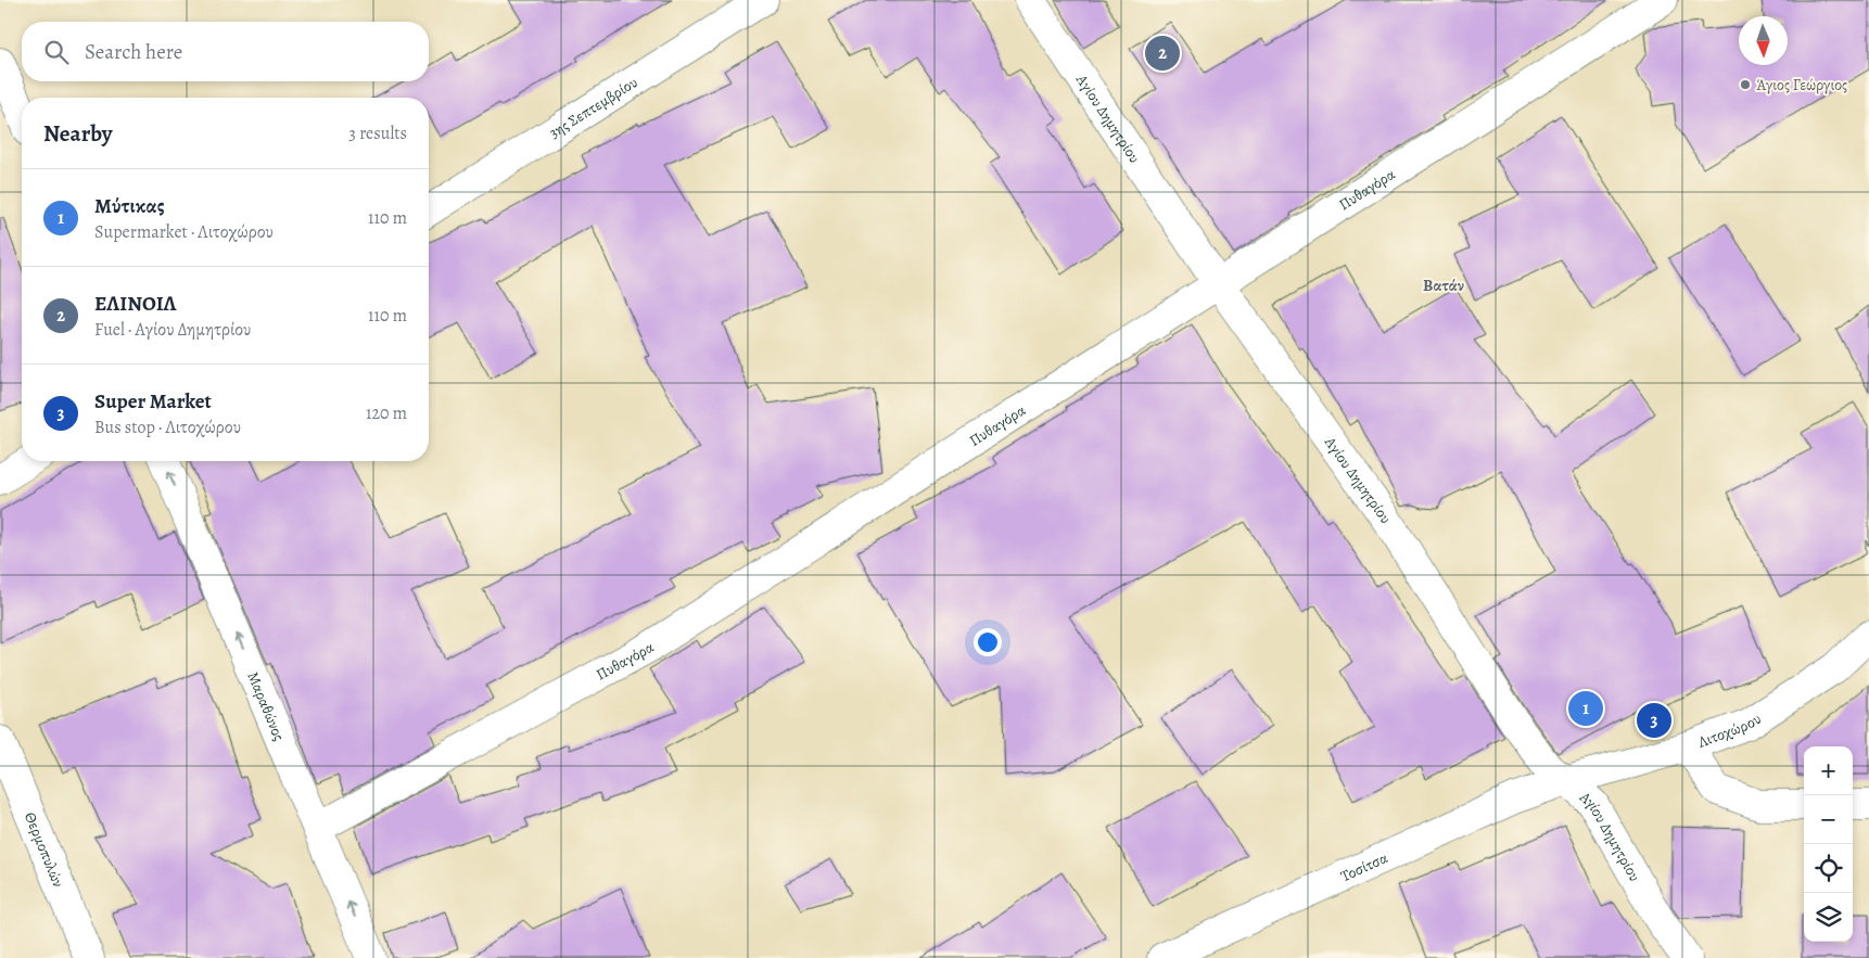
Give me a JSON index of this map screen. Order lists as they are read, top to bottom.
{
  "streets": {
    "street": [
      "3ης Σεπτεμβρίου",
      "Αγίου Δημητρίου",
      "Πυθαγόρα",
      "Μαραθώνος",
      "Λιτοχώρου",
      "Θερμοπυλών",
      "Τοσίτσα"
    ]
  },
  "crossings": [
    ["Αγίου Δημητρίου", "Πυθαγόρα"],
    ["Αγίου Δημητρίου", "Λιτοχώρου"],
    ["Αγίου Δημητρίου", "Τοσίτσα"],
    ["Πυθαγόρα", "Μαραθώνος"],
    ["Λιτοχώρου", "Τοσίτσα"]
  ],
  "one_way": ["Μαραθώνος"],
  "districts": ["Βατάν"],
  "places": ["Άγιος Γεώργιος"],
  "north": "bottom",
  "page": {
    "search": "Search here",
    "pins": ["2", "1", "3"],
    "heading": ["Nearby", "3 results"],
    "list": [
      {
        "mark": "1",
        "name": "Μύτικας",
        "note": "Supermarket · Λιτοχώρου",
        "value": "110 m"
      },
      {
        "mark": "2",
        "name": "ΕΛΙΝΟΙΛ",
        "note": "Fuel · Αγίου Δημητρίου",
        "value": "110 m"
      },
      {
        "mark": "3",
        "name": "Super Market",
        "note": "Bus stop · Λιτοχώρου",
        "value": "120 m"
      }
    ],
    "map_buttons": ["+", "−"]
  }
}
